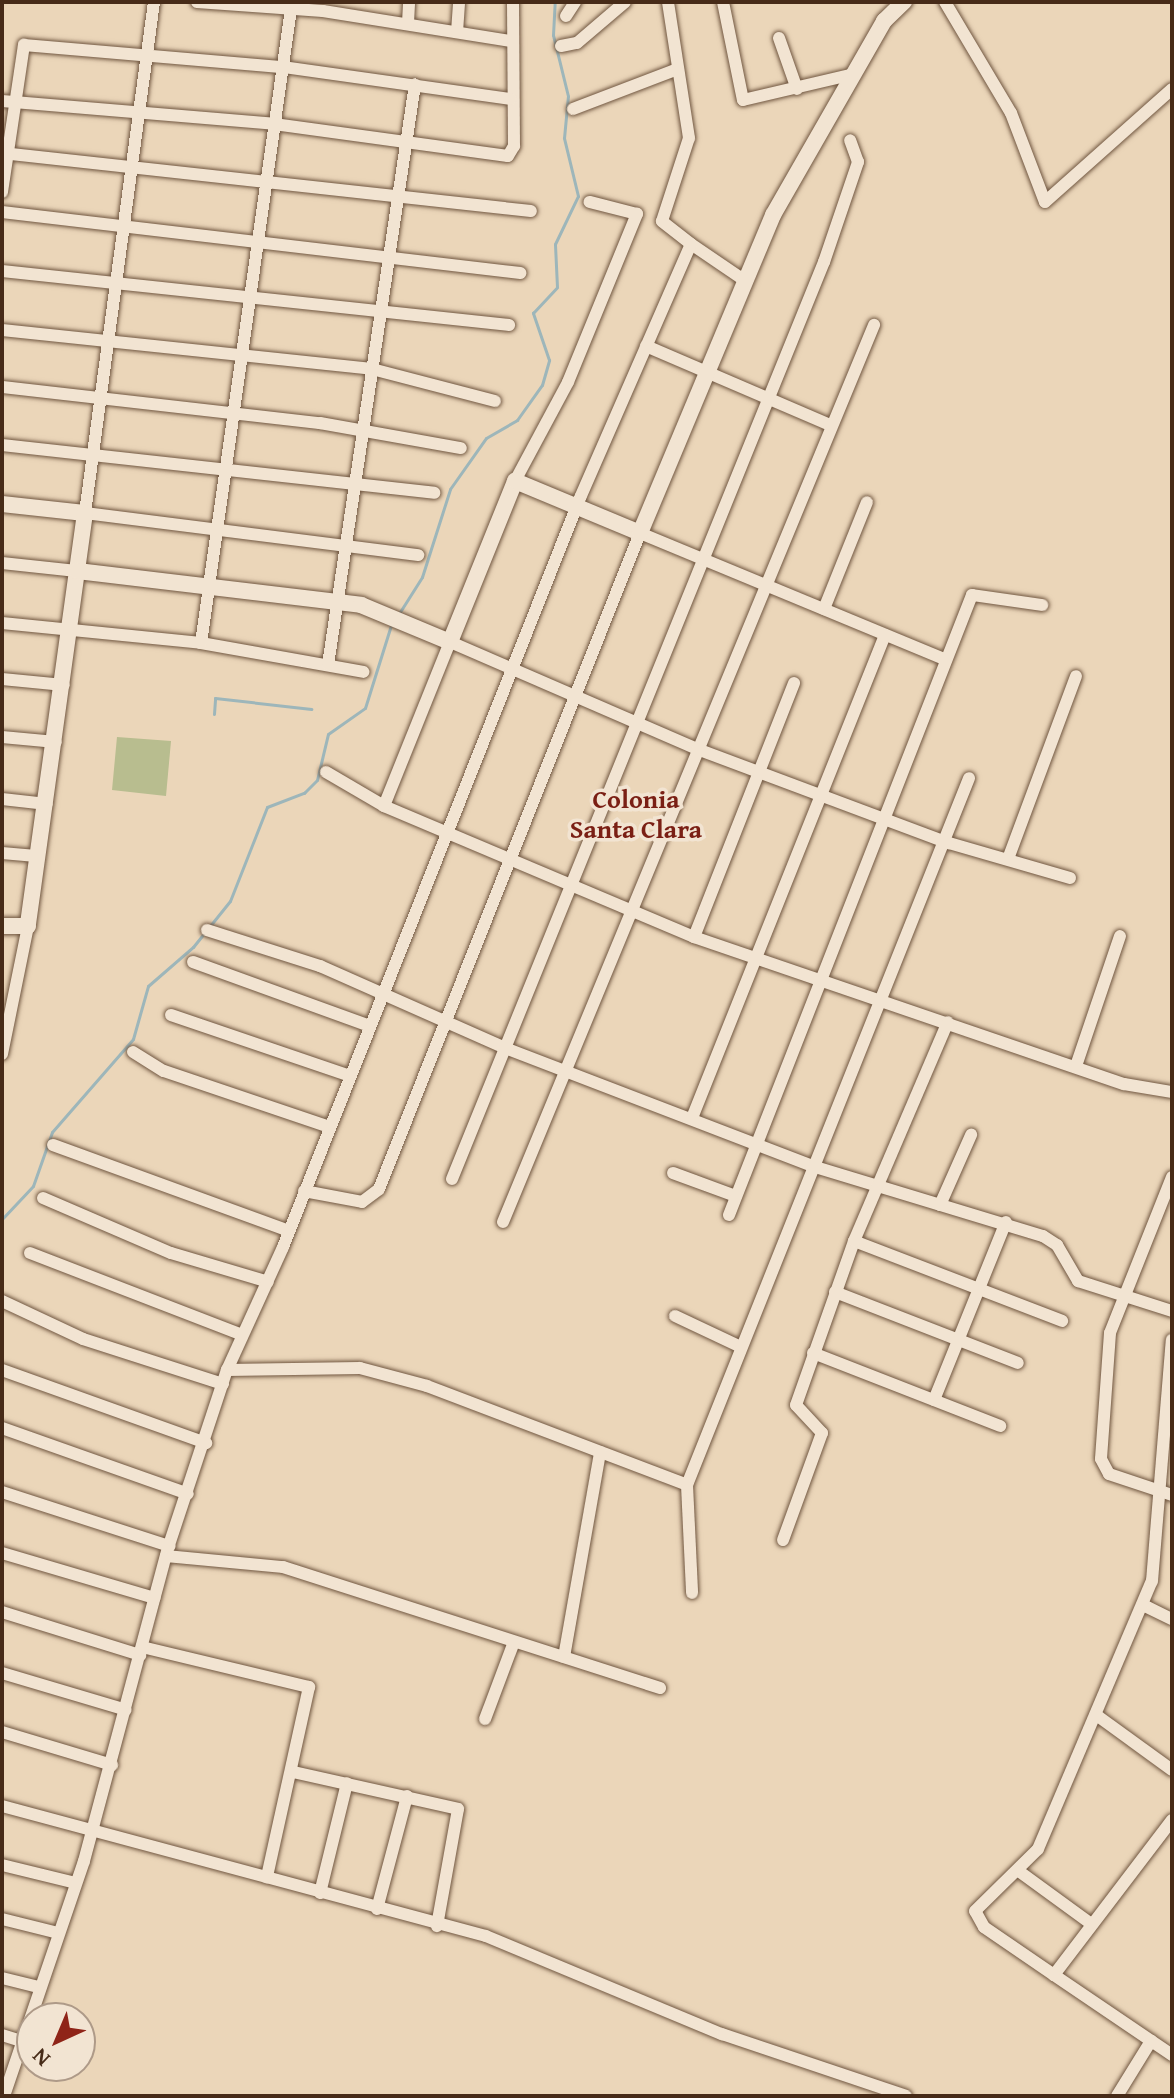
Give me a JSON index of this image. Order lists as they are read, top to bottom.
{
  "districts": ["Colonia Santa Clara"],
  "north": "bottom left"
}
